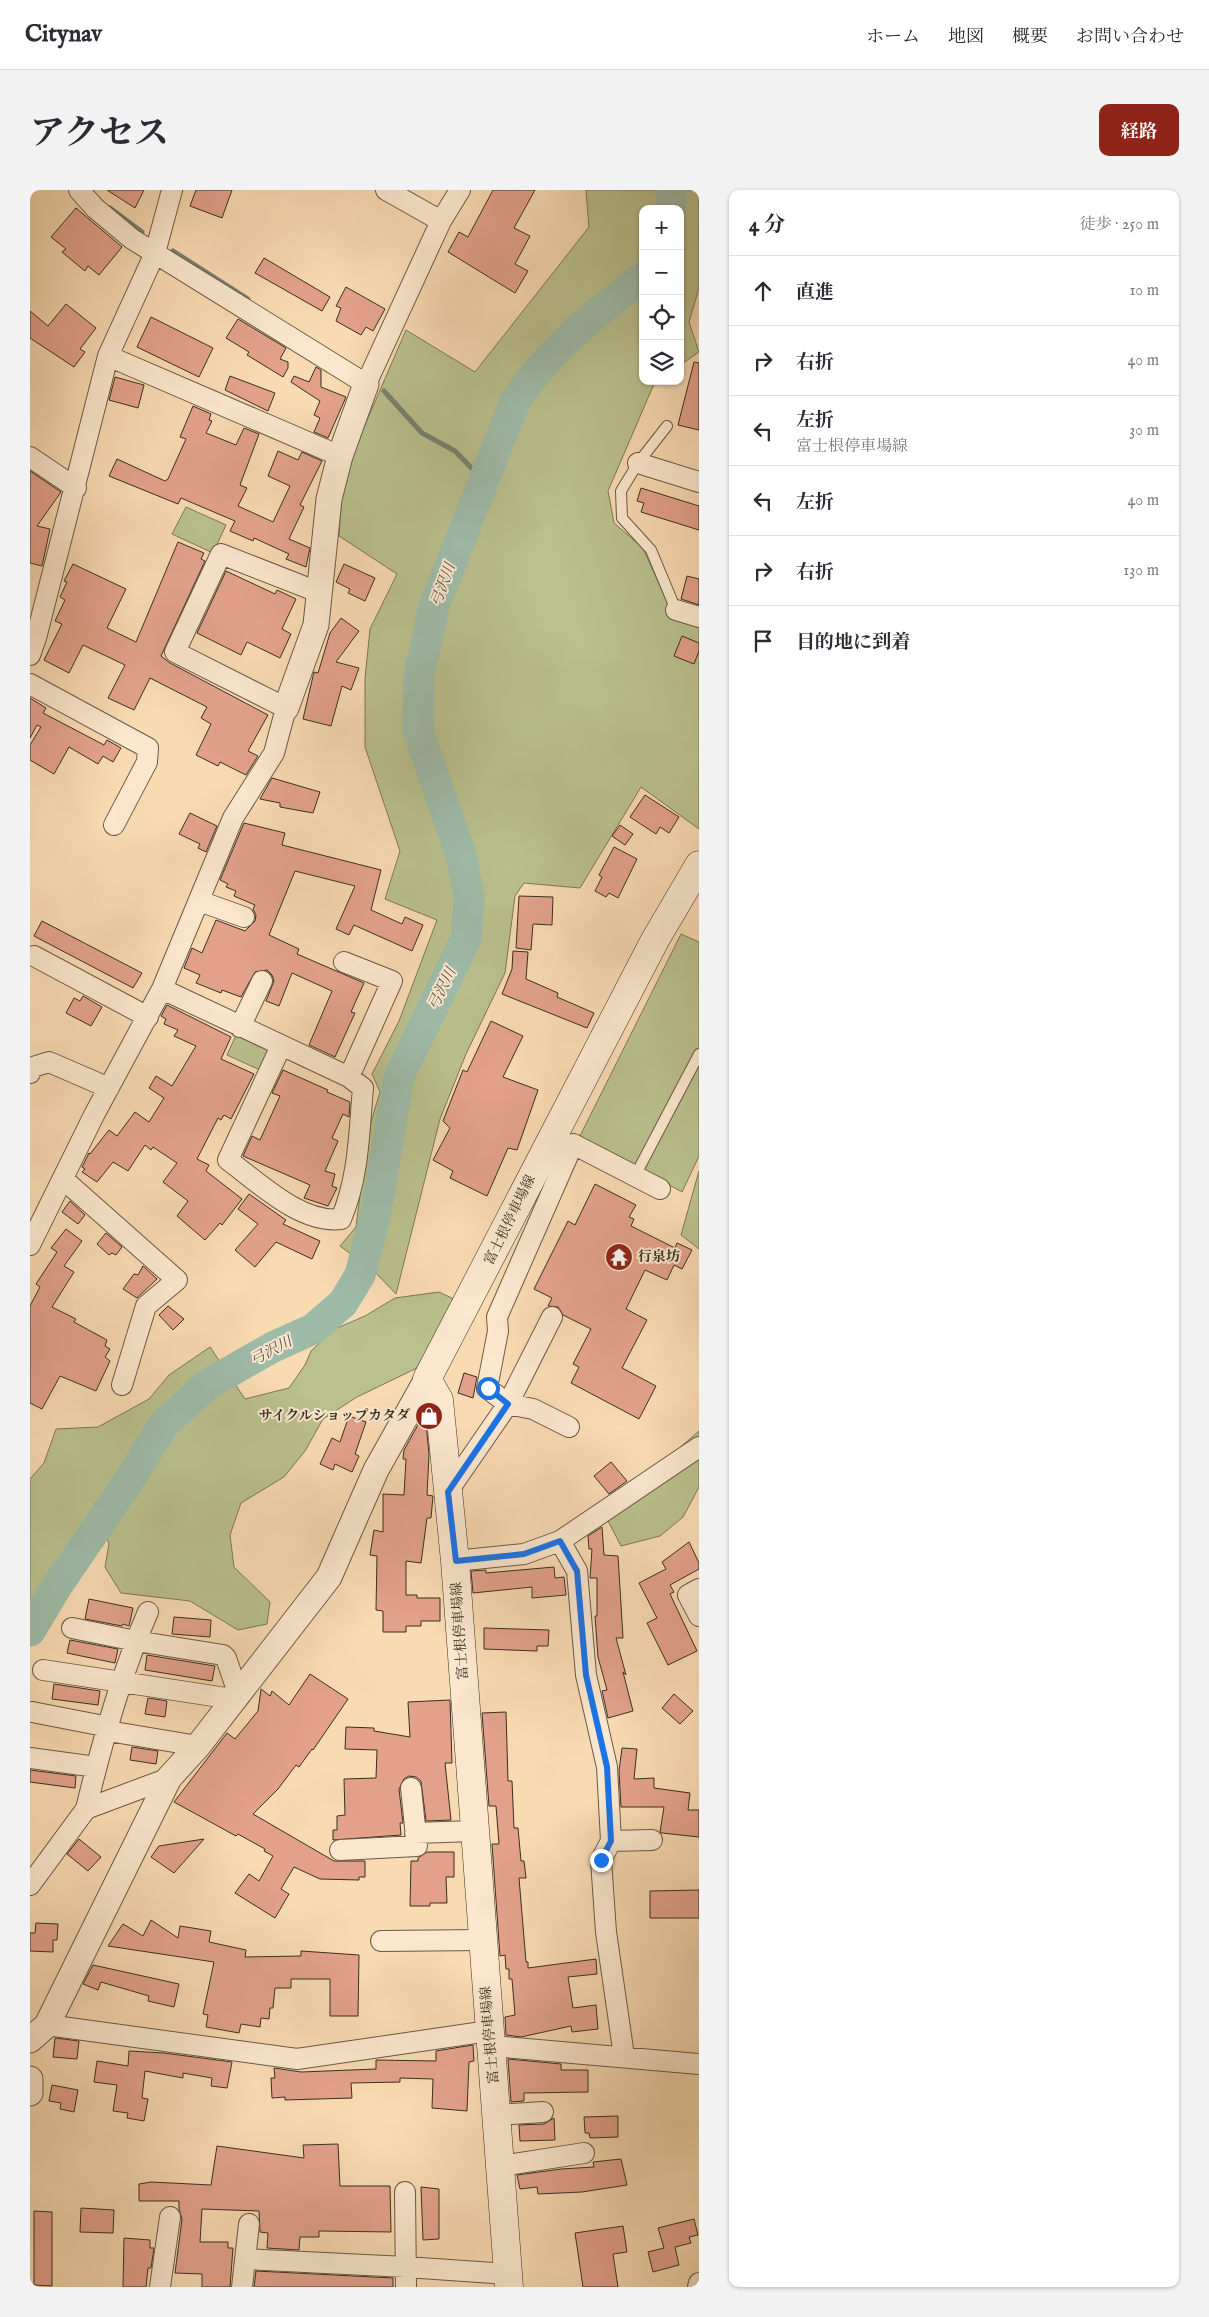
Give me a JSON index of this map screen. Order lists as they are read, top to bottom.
{
  "streets": {
    "main road": ["富士根停車場線"]
  },
  "water": ["弓沢川"],
  "places": {
    "temple": ["行泉坊"],
    "shop": ["サイクルショップカタダ"]
  },
  "page": {
    "header": "Citynav",
    "nav": [
      "ホーム",
      "地図",
      "概要",
      "お問い合わせ"
    ],
    "title": "アクセス",
    "buttons": "経路",
    "heading": ["4 分", "徒歩 · 250 m"],
    "map_buttons": ["+", "−"],
    "list": [
      ["直進", "10 m"],
      ["右折", "40 m"],
      ["左折", "富士根停車場線", "30 m"],
      ["左折", "40 m"],
      ["右折", "130 m"],
      "目的地に到着"
    ]
  }
}
